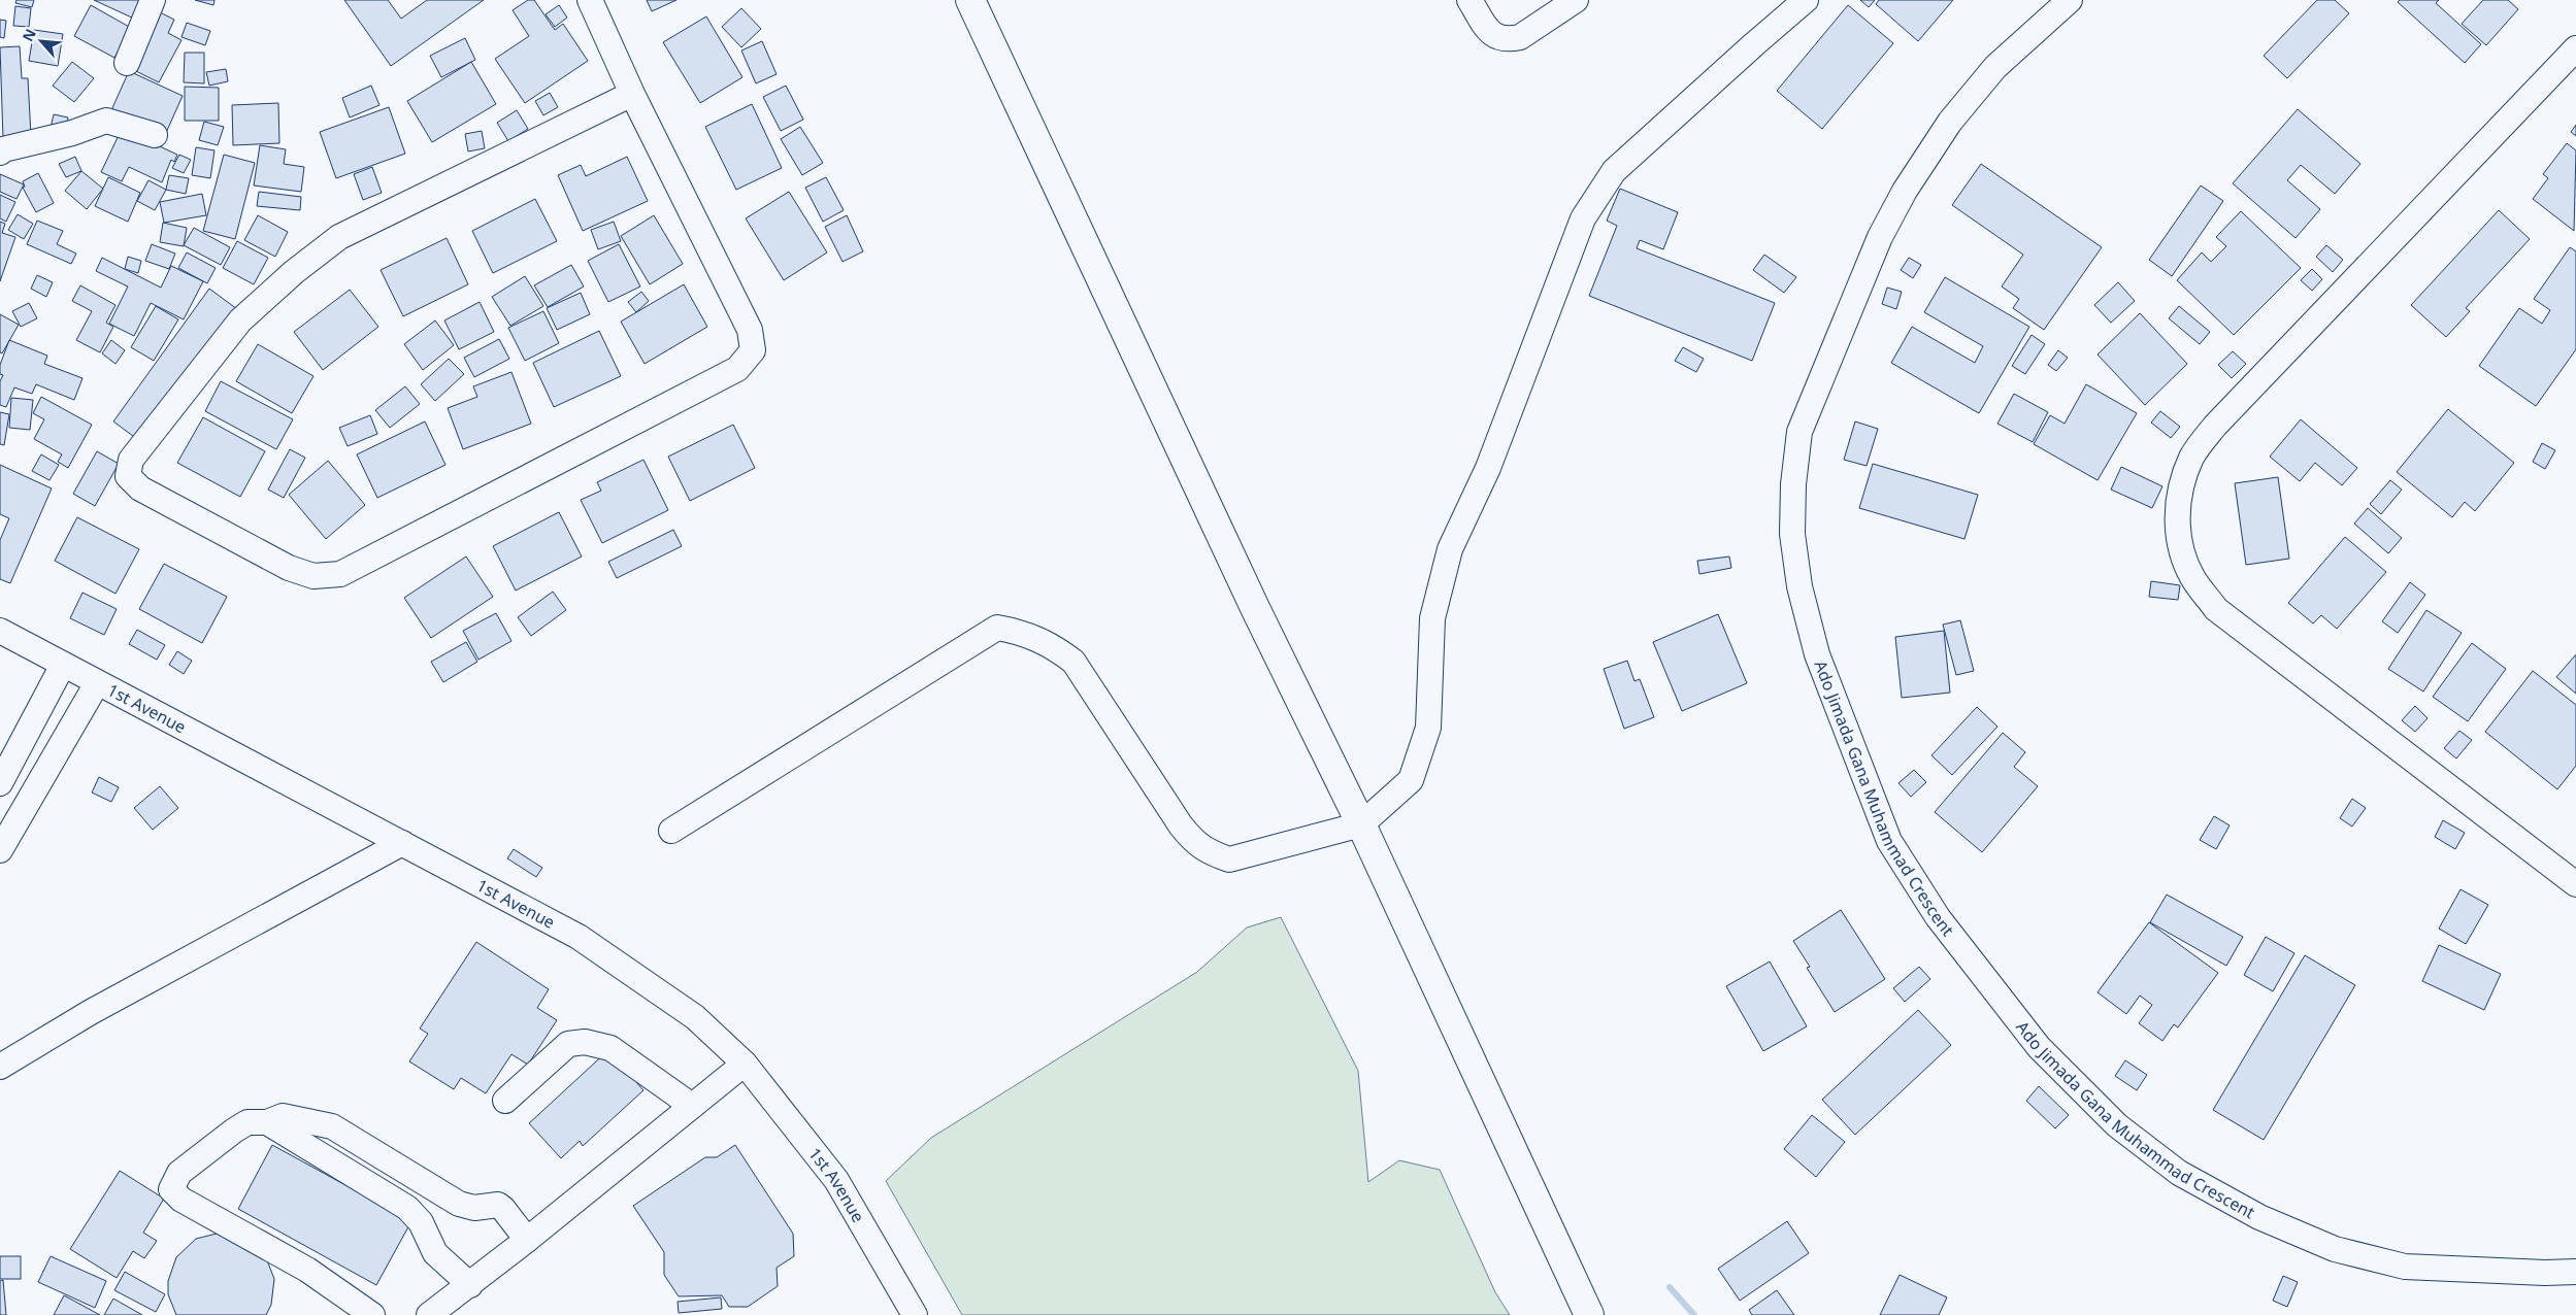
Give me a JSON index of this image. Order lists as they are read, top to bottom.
{
  "streets": {
    "street": ["1st Avenue", "Ado Jimada Gana Muhammad Crescent"]
  },
  "north": "top left"
}
